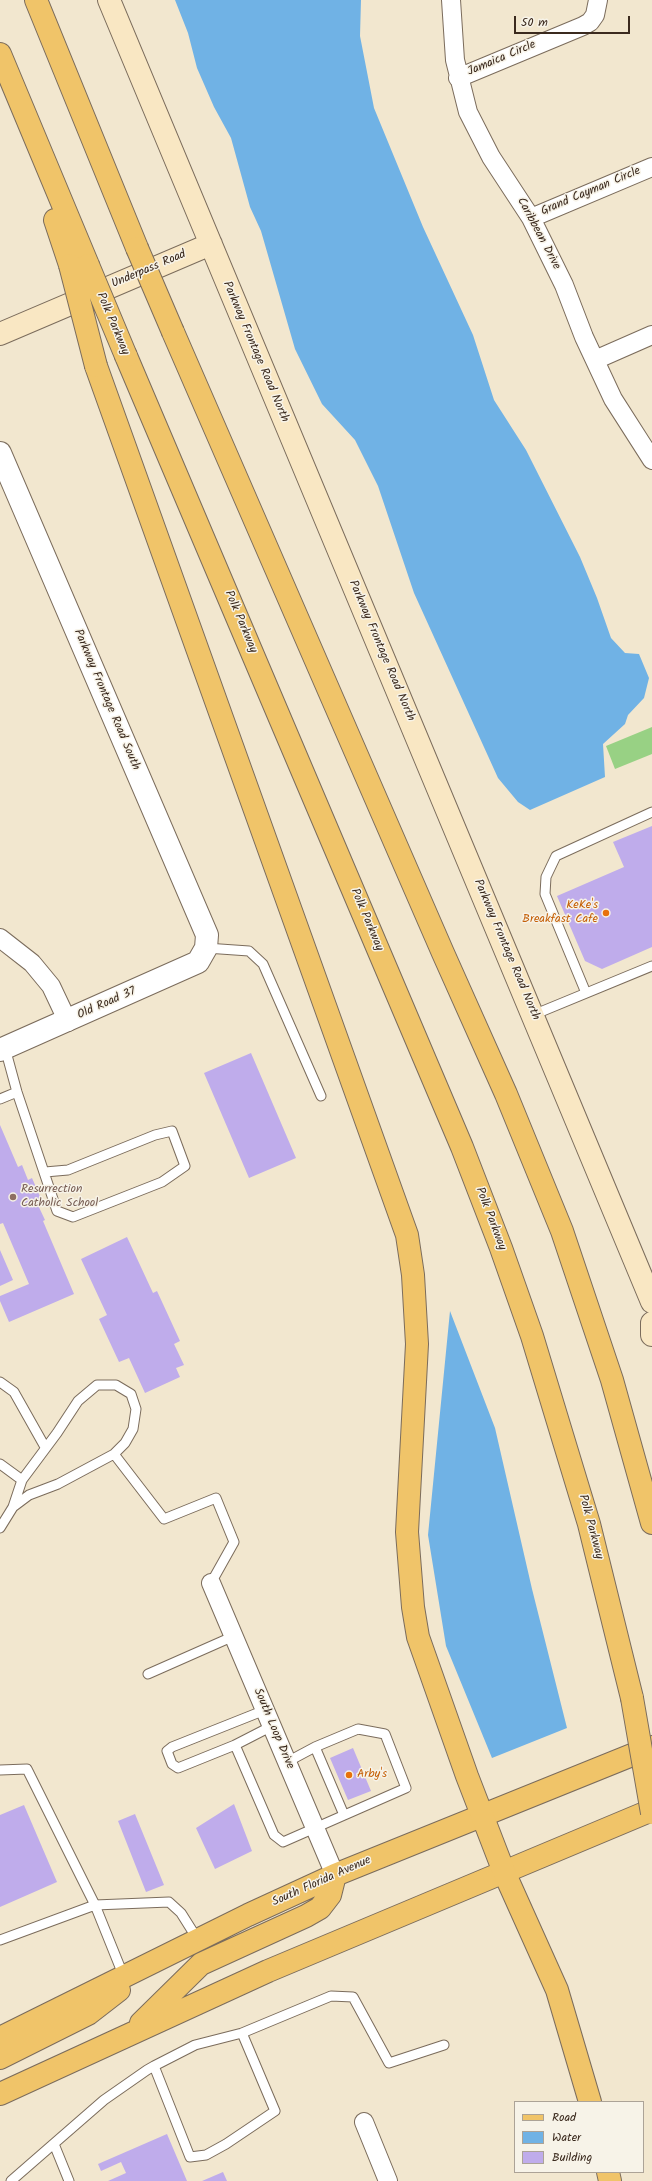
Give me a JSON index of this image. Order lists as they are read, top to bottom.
{
  "streets": {
    "main road": [
      "Underpass Road",
      "Polk Parkway",
      "Parkway Frontage Road North",
      "South Florida Avenue"
    ],
    "street": [
      "Jamaica Circle",
      "Grand Cayman Circle",
      "Caribbean Drive",
      "Parkway Frontage Road South",
      "Old Road 37",
      "South Loop Drive"
    ]
  },
  "crossings": [
    ["Jamaica Circle", "Caribbean Drive"],
    ["Grand Cayman Circle", "Caribbean Drive"],
    ["Underpass Road", "Parkway Frontage Road North"],
    ["Parkway Frontage Road South", "Old Road 37"],
    ["South Loop Drive", "South Florida Avenue"]
  ],
  "places": ["KeKe's Breakfast Cafe", "Resurrection Catholic School", "Arby's"],
  "legend": ["Road", "Water", "Building"],
  "scale_bar": "50 m"
}
